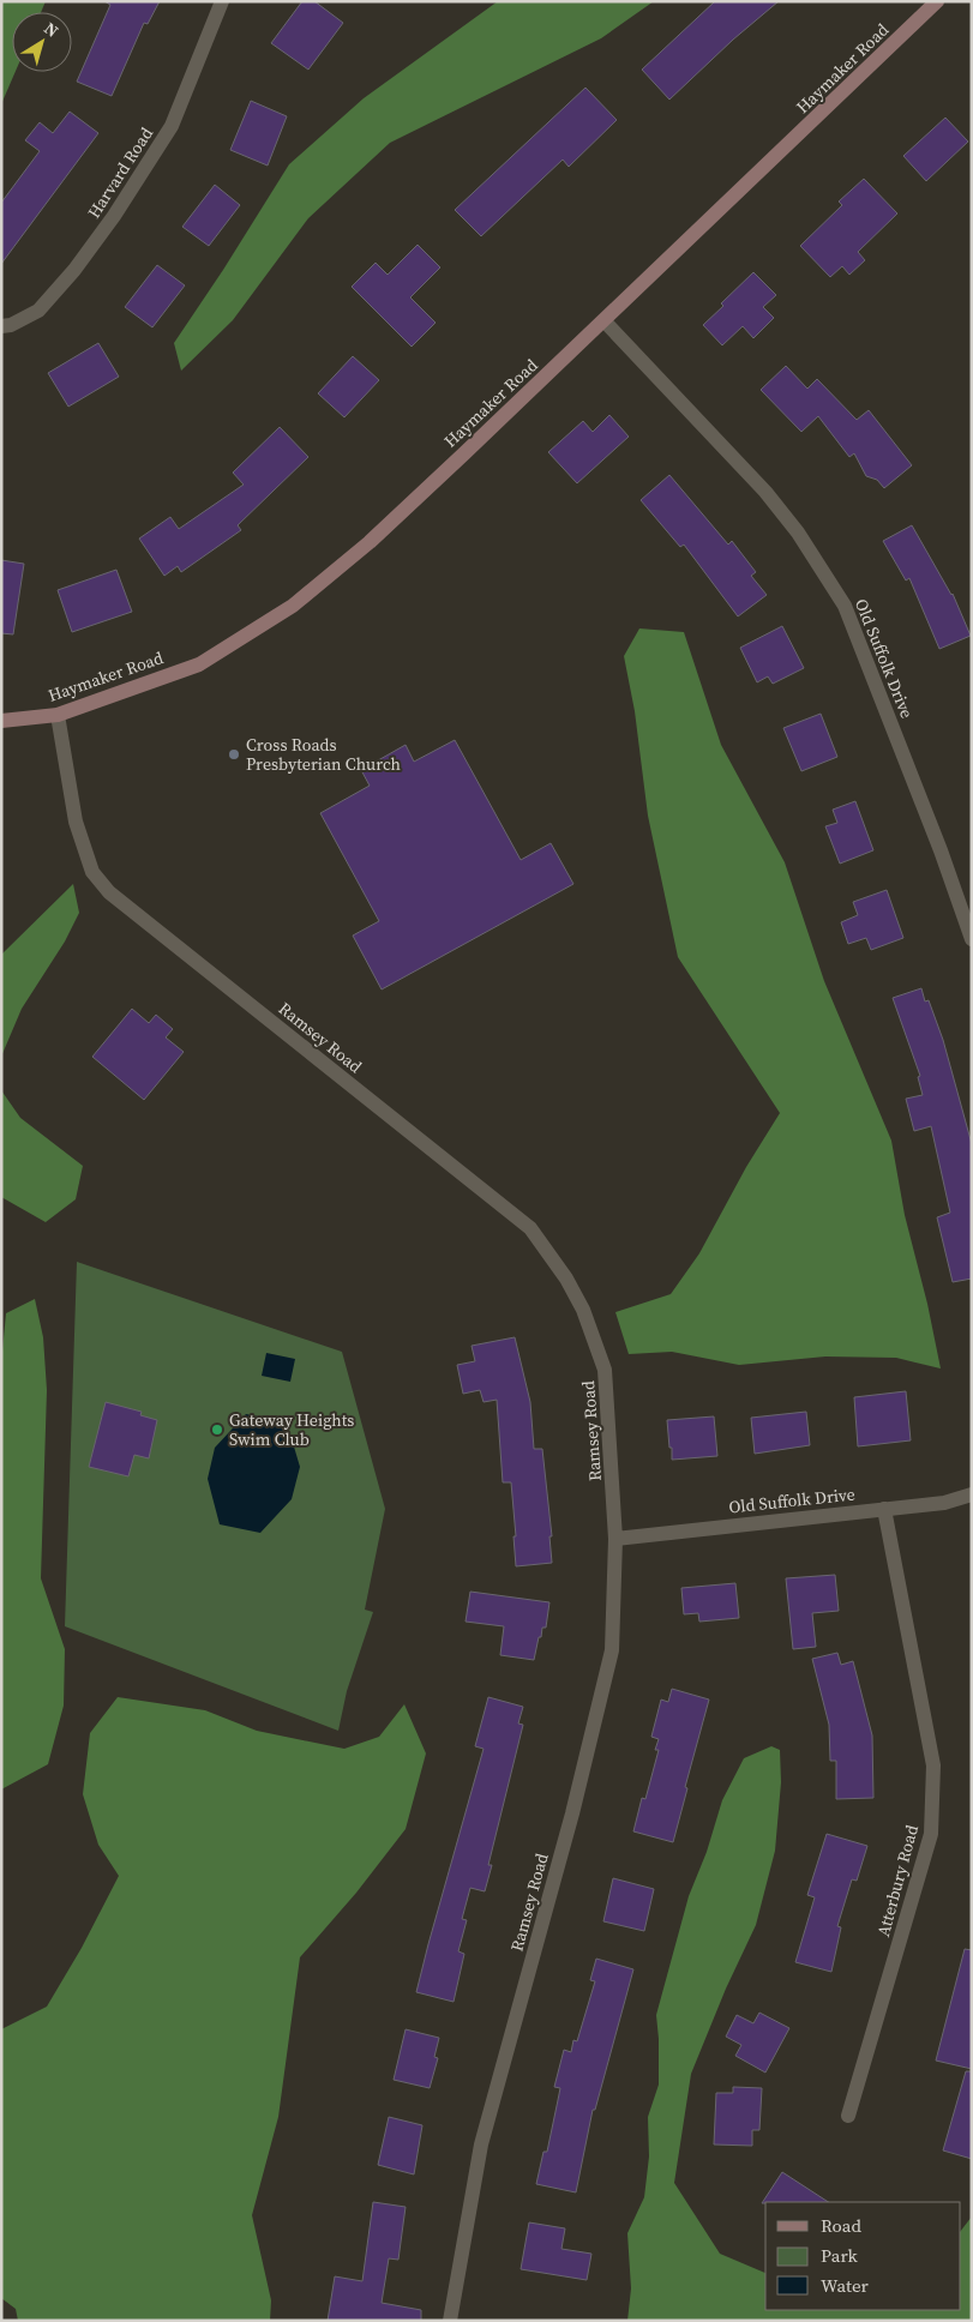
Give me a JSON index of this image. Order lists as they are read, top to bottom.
{
  "streets": {
    "main road": ["Haymaker Road"],
    "street": [
      "Harvard Road",
      "Old Suffolk Drive",
      "Ramsey Road",
      "Atterbury Road"
    ]
  },
  "crossings": [
    ["Haymaker Road", "Old Suffolk Drive"],
    ["Haymaker Road", "Ramsey Road"],
    ["Old Suffolk Drive", "Ramsey Road"],
    ["Old Suffolk Drive", "Atterbury Road"]
  ],
  "places": ["Cross Roads Presbyterian Church", "Gateway Heights Swim Club"],
  "legend": ["Road", "Park", "Water"],
  "north": "top right"
}
